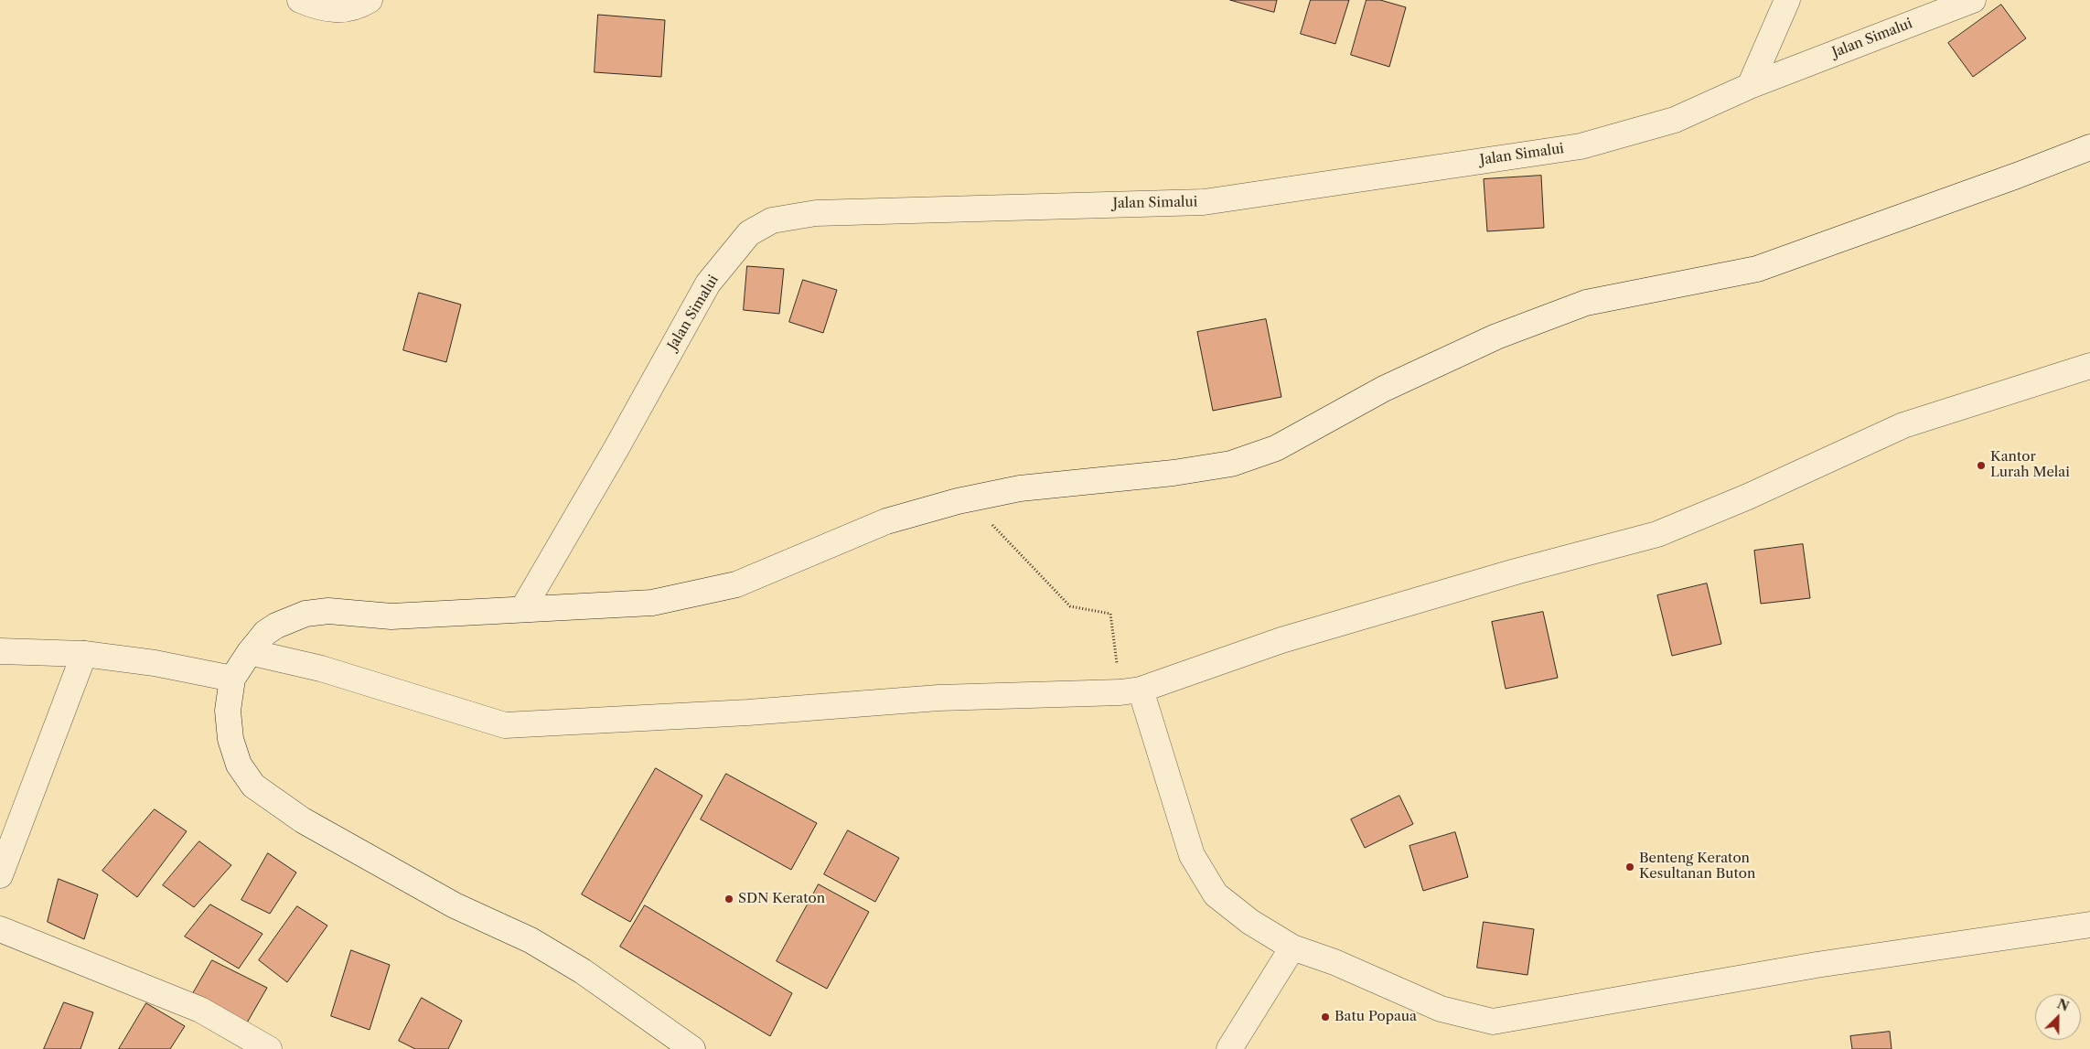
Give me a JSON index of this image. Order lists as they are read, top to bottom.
{
  "streets": {
    "street": ["Jalan Simalui"]
  },
  "places": [
    "Kantor Lurah Melai",
    "Benteng Keraton Kesultanan Buton",
    "SDN Keraton",
    "Batu Popaua"
  ],
  "north": "top right"
}
